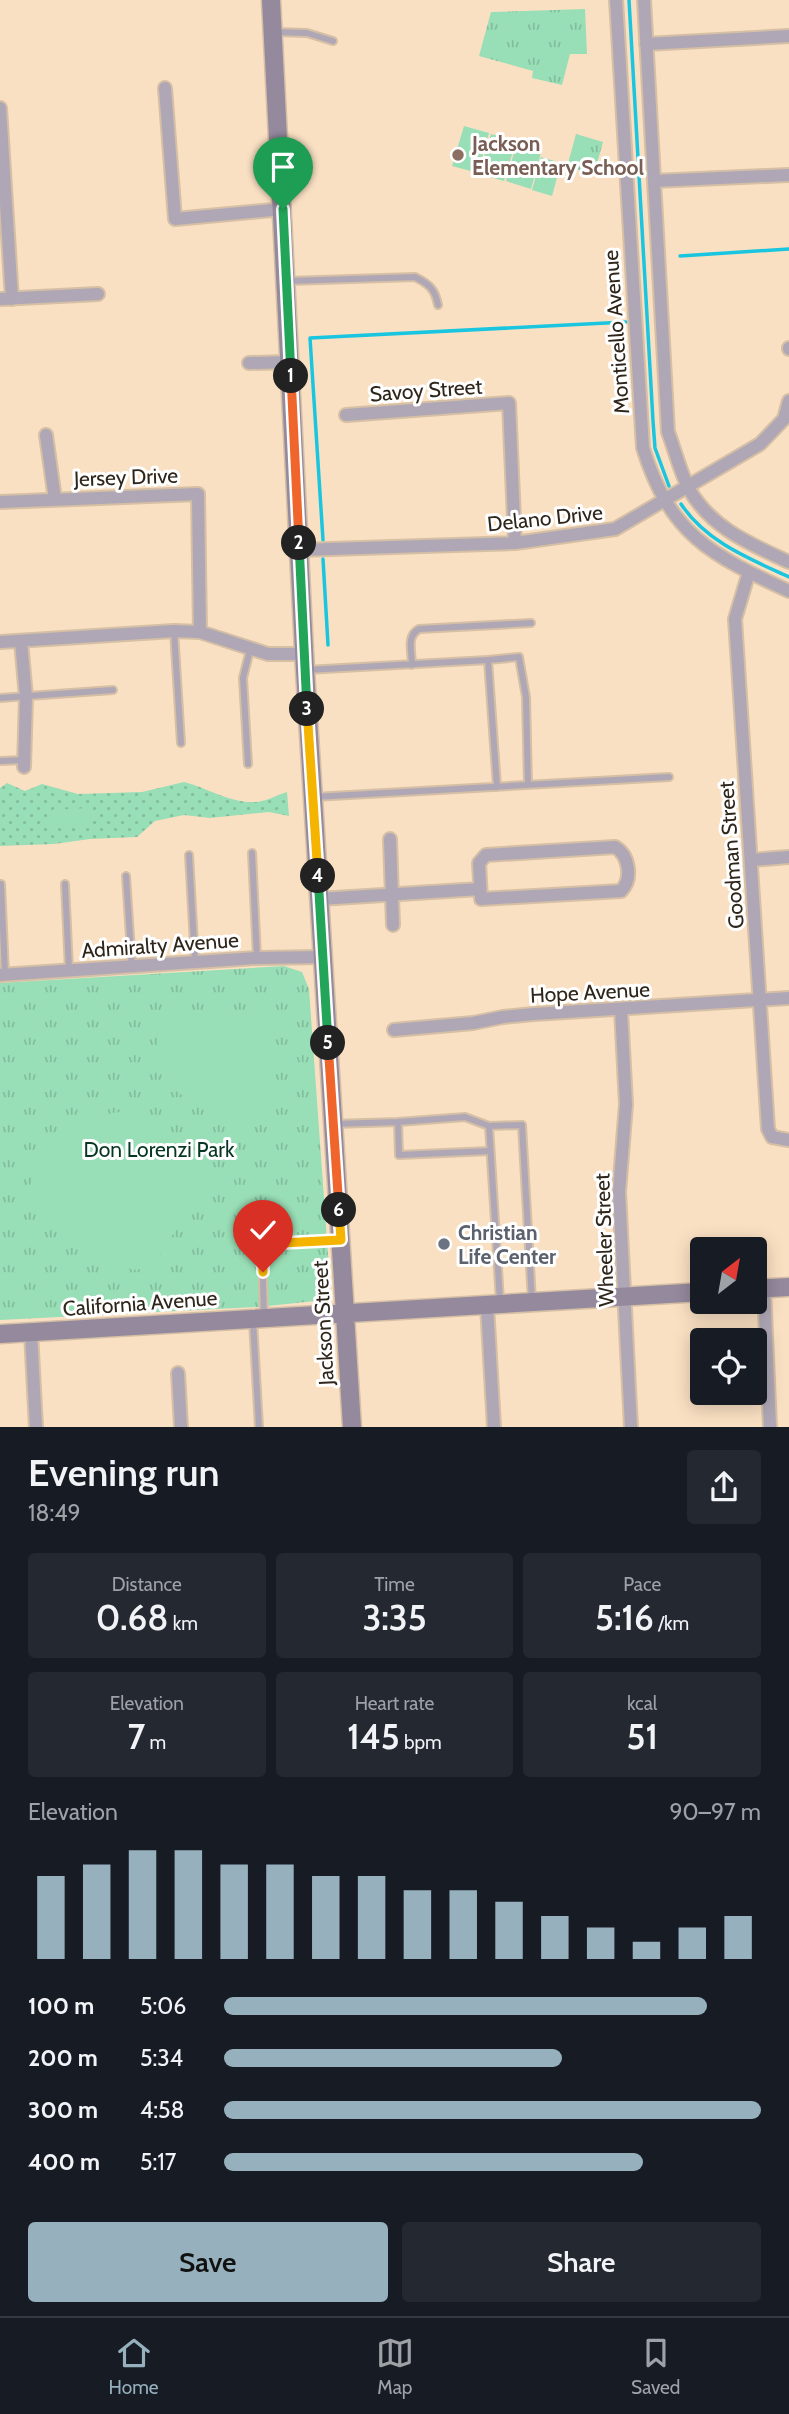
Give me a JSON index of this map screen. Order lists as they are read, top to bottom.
{
  "streets": {
    "main road": ["California Avenue", "Jackson Street"],
    "street": [
      "Monticello Avenue",
      "Savoy Street",
      "Jersey Drive",
      "Delano Drive",
      "Goodman Street",
      "Admiralty Avenue",
      "Hope Avenue",
      "Wheeler Street"
    ]
  },
  "crossings": [
    ["Monticello Avenue", "Delano Drive"],
    ["Monticello Avenue", "Goodman Street"],
    ["Savoy Street", "Delano Drive"],
    ["Delano Drive", "Jackson Street"],
    ["Goodman Street", "Hope Avenue"],
    ["Admiralty Avenue", "Jackson Street"],
    ["Hope Avenue", "Wheeler Street"],
    ["Wheeler Street", "California Avenue"],
    ["California Avenue", "Jackson Street"]
  ],
  "parks": ["Don Lorenzi Park"],
  "places": ["Jackson Elementary School", "Christian Life Center"],
  "north": "top right",
  "page": {
    "pins": [
      "1",
      "2",
      "3",
      "4",
      "5",
      "6"
    ],
    "heading": ["Evening run", "18:49"],
    "stats": [
      ["Distance", "0.68 km"],
      ["Time", "3:35"],
      ["Pace", "5:16 /km"],
      ["Elevation", "7 m"],
      ["Heart rate", "145 bpm"],
      ["kcal", "51"]
    ],
    "chart": ["Elevation", "90–97 m"],
    "list": [
      {
        "name": "100 m",
        "note": "5:06"
      },
      {
        "name": "200 m",
        "note": "5:34"
      },
      {
        "name": "300 m",
        "note": "4:58"
      },
      {
        "name": "400 m",
        "note": "5:17"
      }
    ],
    "buttons": ["Save", "Share"],
    "tabs": ["Home", "Map", "Saved"]
  }
}
